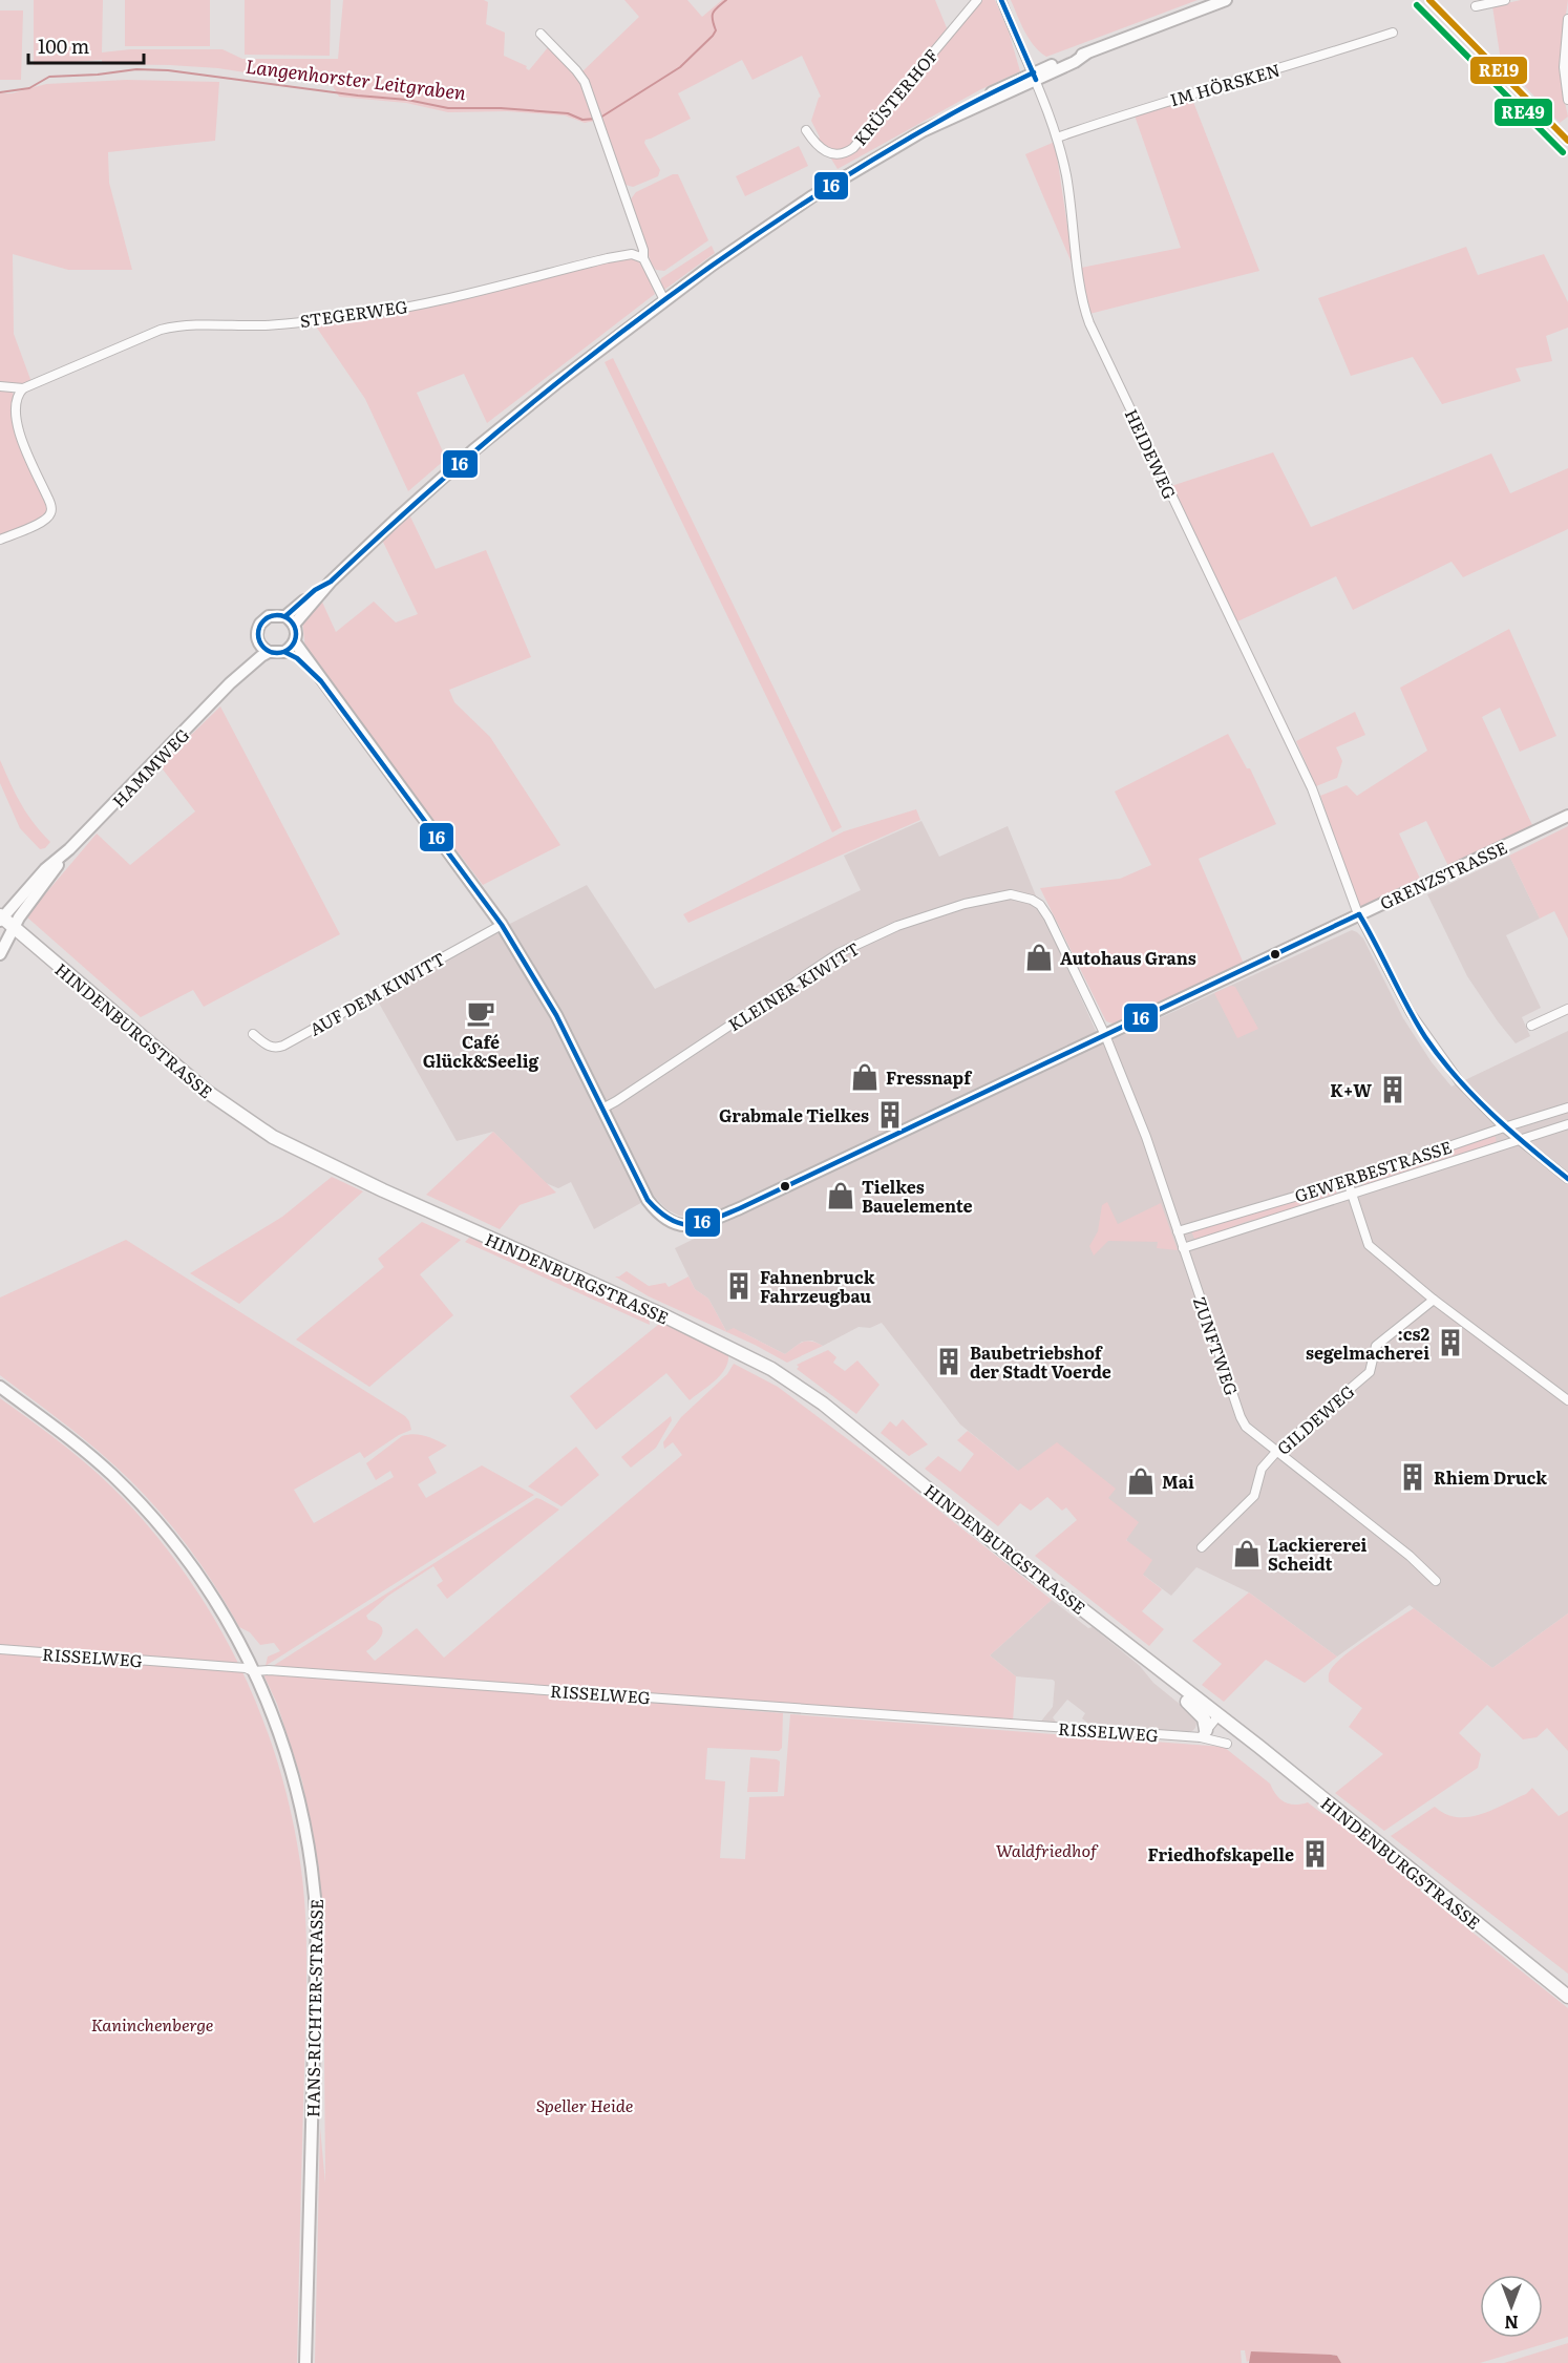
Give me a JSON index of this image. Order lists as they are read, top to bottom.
{
  "streets": {
    "main road": [
      "HAMMWEG",
      "GRENZSTRASSE",
      "HINDENBURGSTRASSE",
      "HANS-RICHTER-STRASSE"
    ],
    "street": [
      "IM HÖRSKEN",
      "KRÜSTERHOF",
      "STEGERWEG",
      "HEIDEWEG",
      "KLEINER KIWITT",
      "AUF DEM KIWITT",
      "GEWERBESTRASSE",
      "ZUNFTWEG",
      "GILDEWEG",
      "RISSELWEG"
    ]
  },
  "crossings": [
    ["IM HÖRSKEN", "HEIDEWEG"],
    ["HEIDEWEG", "HAMMWEG"],
    ["HEIDEWEG", "GRENZSTRASSE"],
    ["HEIDEWEG", "GEWERBESTRASSE"],
    ["HAMMWEG", "GRENZSTRASSE"],
    ["HAMMWEG", "HINDENBURGSTRASSE"],
    ["GRENZSTRASSE", "KLEINER KIWITT"],
    ["GRENZSTRASSE", "AUF DEM KIWITT"],
    ["GRENZSTRASSE", "ZUNFTWEG"],
    ["KLEINER KIWITT", "ZUNFTWEG"],
    ["HINDENBURGSTRASSE", "RISSELWEG"],
    ["GEWERBESTRASSE", "ZUNFTWEG"],
    ["ZUNFTWEG", "GILDEWEG"],
    ["RISSELWEG", "HANS-RICHTER-STRASSE"]
  ],
  "water": ["Langenhorster Leitgraben"],
  "parks": ["Waldfriedhof", "Kaninchenberge", "Speller Heide"],
  "places": {
    "shop": [
      "Autohaus Grans",
      "Fressnapf",
      "Tielkes Bauelemente",
      "Mai",
      "Lackiererei Scheidt"
    ],
    "cafe": ["Café Glück&Seelig"],
    "building": [
      "K+W",
      "Grabmale Tielkes",
      "Fahnenbruck Fahrzeugbau",
      ":cs2 segelmacherei",
      "Baubetriebshof der Stadt Voerde",
      "Rhiem Druck",
      "Friedhofskapelle"
    ]
  },
  "lines": ["transit line RE19", "transit line 16", "transit line RE49"],
  "scale_bar": "100 m",
  "north": "bottom"
}
